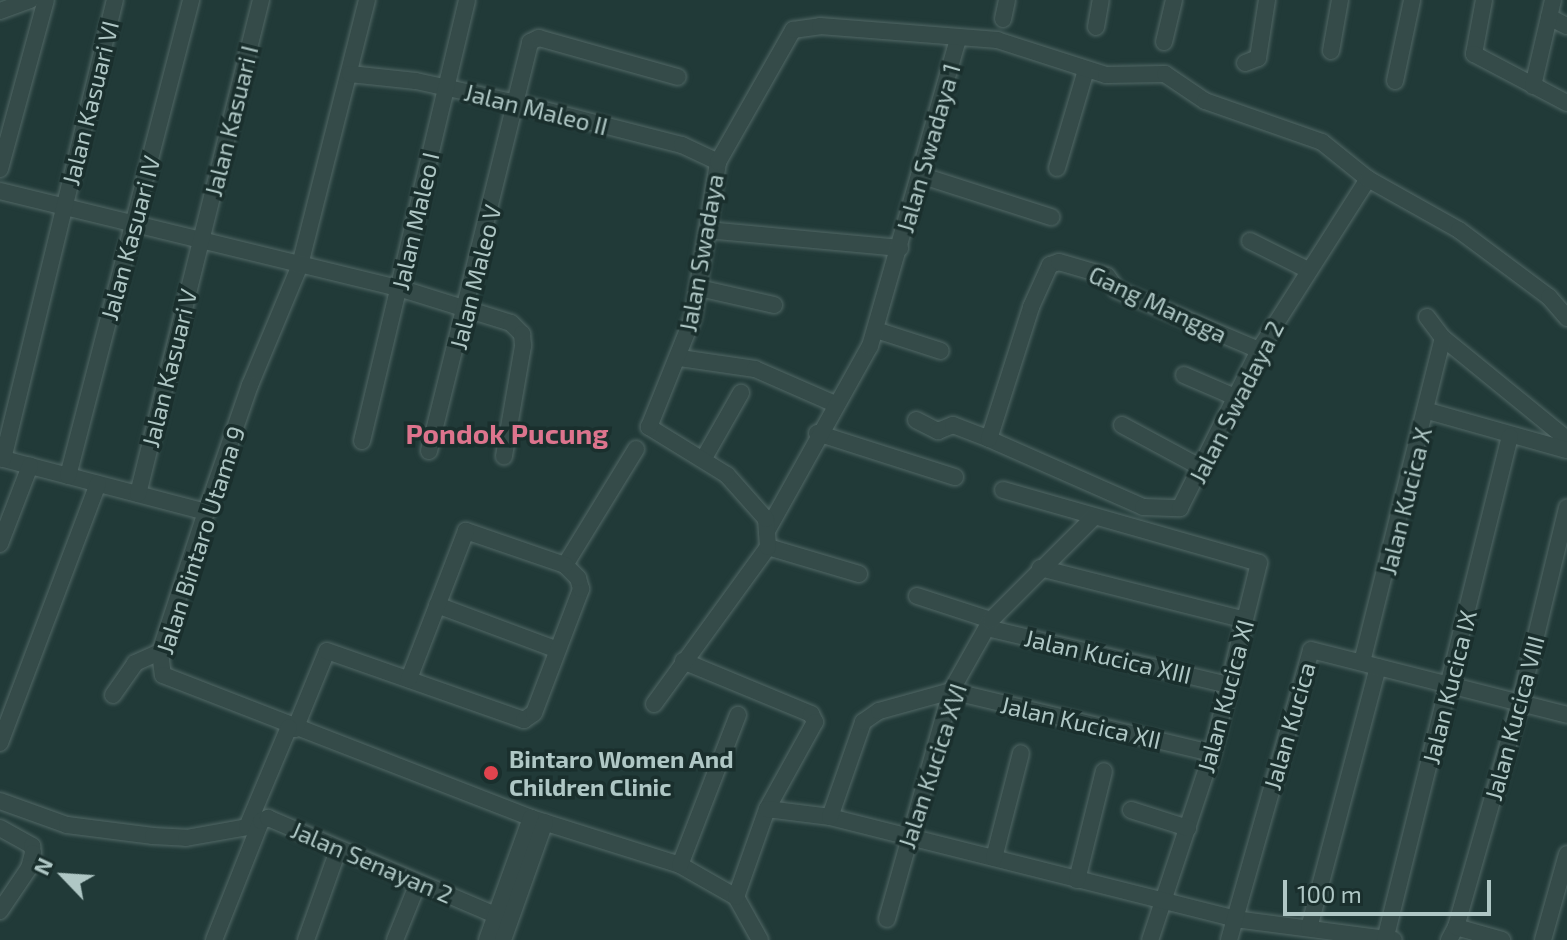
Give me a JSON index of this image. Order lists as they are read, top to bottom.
{
  "streets": {
    "street": [
      "Jalan Kasuari VI",
      "Jalan Maleo II",
      "Jalan Kasuari I",
      "Jalan Swadaya 1",
      "Jalan Maleo I",
      "Jalan Kasuari IV",
      "Jalan Swadaya",
      "Jalan Maleo V",
      "Gang Mangga",
      "Jalan Kasuari V",
      "Jalan Swadaya 2",
      "Jalan Kucica X",
      "Jalan Bintaro Utama 9",
      "Jalan Kucica XIII",
      "Jalan Kucica IX",
      "Jalan Kucica XI",
      "Jalan Kucica VIII",
      "Jalan Kucica XII",
      "Jalan Kucica",
      "Jalan Kucica XVI",
      "Jalan Senayan 2"
    ]
  },
  "crossings": [
    ["Jalan Maleo II", "Jalan Maleo I"],
    ["Jalan Maleo II", "Jalan Swadaya"],
    ["Jalan Maleo II", "Jalan Maleo V"],
    ["Jalan Maleo II", "Jalan Bintaro Utama 9"],
    ["Jalan Kasuari I", "Jalan Kasuari V"],
    ["Jalan Swadaya 1", "Jalan Swadaya"],
    ["Jalan Swadaya 1", "Jalan Swadaya 2"],
    ["Gang Mangga", "Jalan Swadaya 2"],
    ["Jalan Kucica X", "Jalan Kucica"],
    ["Jalan Kucica XIII", "Jalan Kucica XI"],
    ["Jalan Kucica XIII", "Jalan Kucica XVI"],
    ["Jalan Kucica IX", "Jalan Kucica"],
    ["Jalan Kucica XI", "Jalan Kucica XII"],
    ["Jalan Kucica XI", "Jalan Kucica XVI"],
    ["Jalan Kucica VIII", "Jalan Kucica"],
    ["Jalan Kucica XII", "Jalan Kucica XVI"]
  ],
  "districts": ["Pondok Pucung"],
  "places": ["Bintaro Women And Children Clinic"],
  "scale_bar": "100 m",
  "north": "top left"
}
